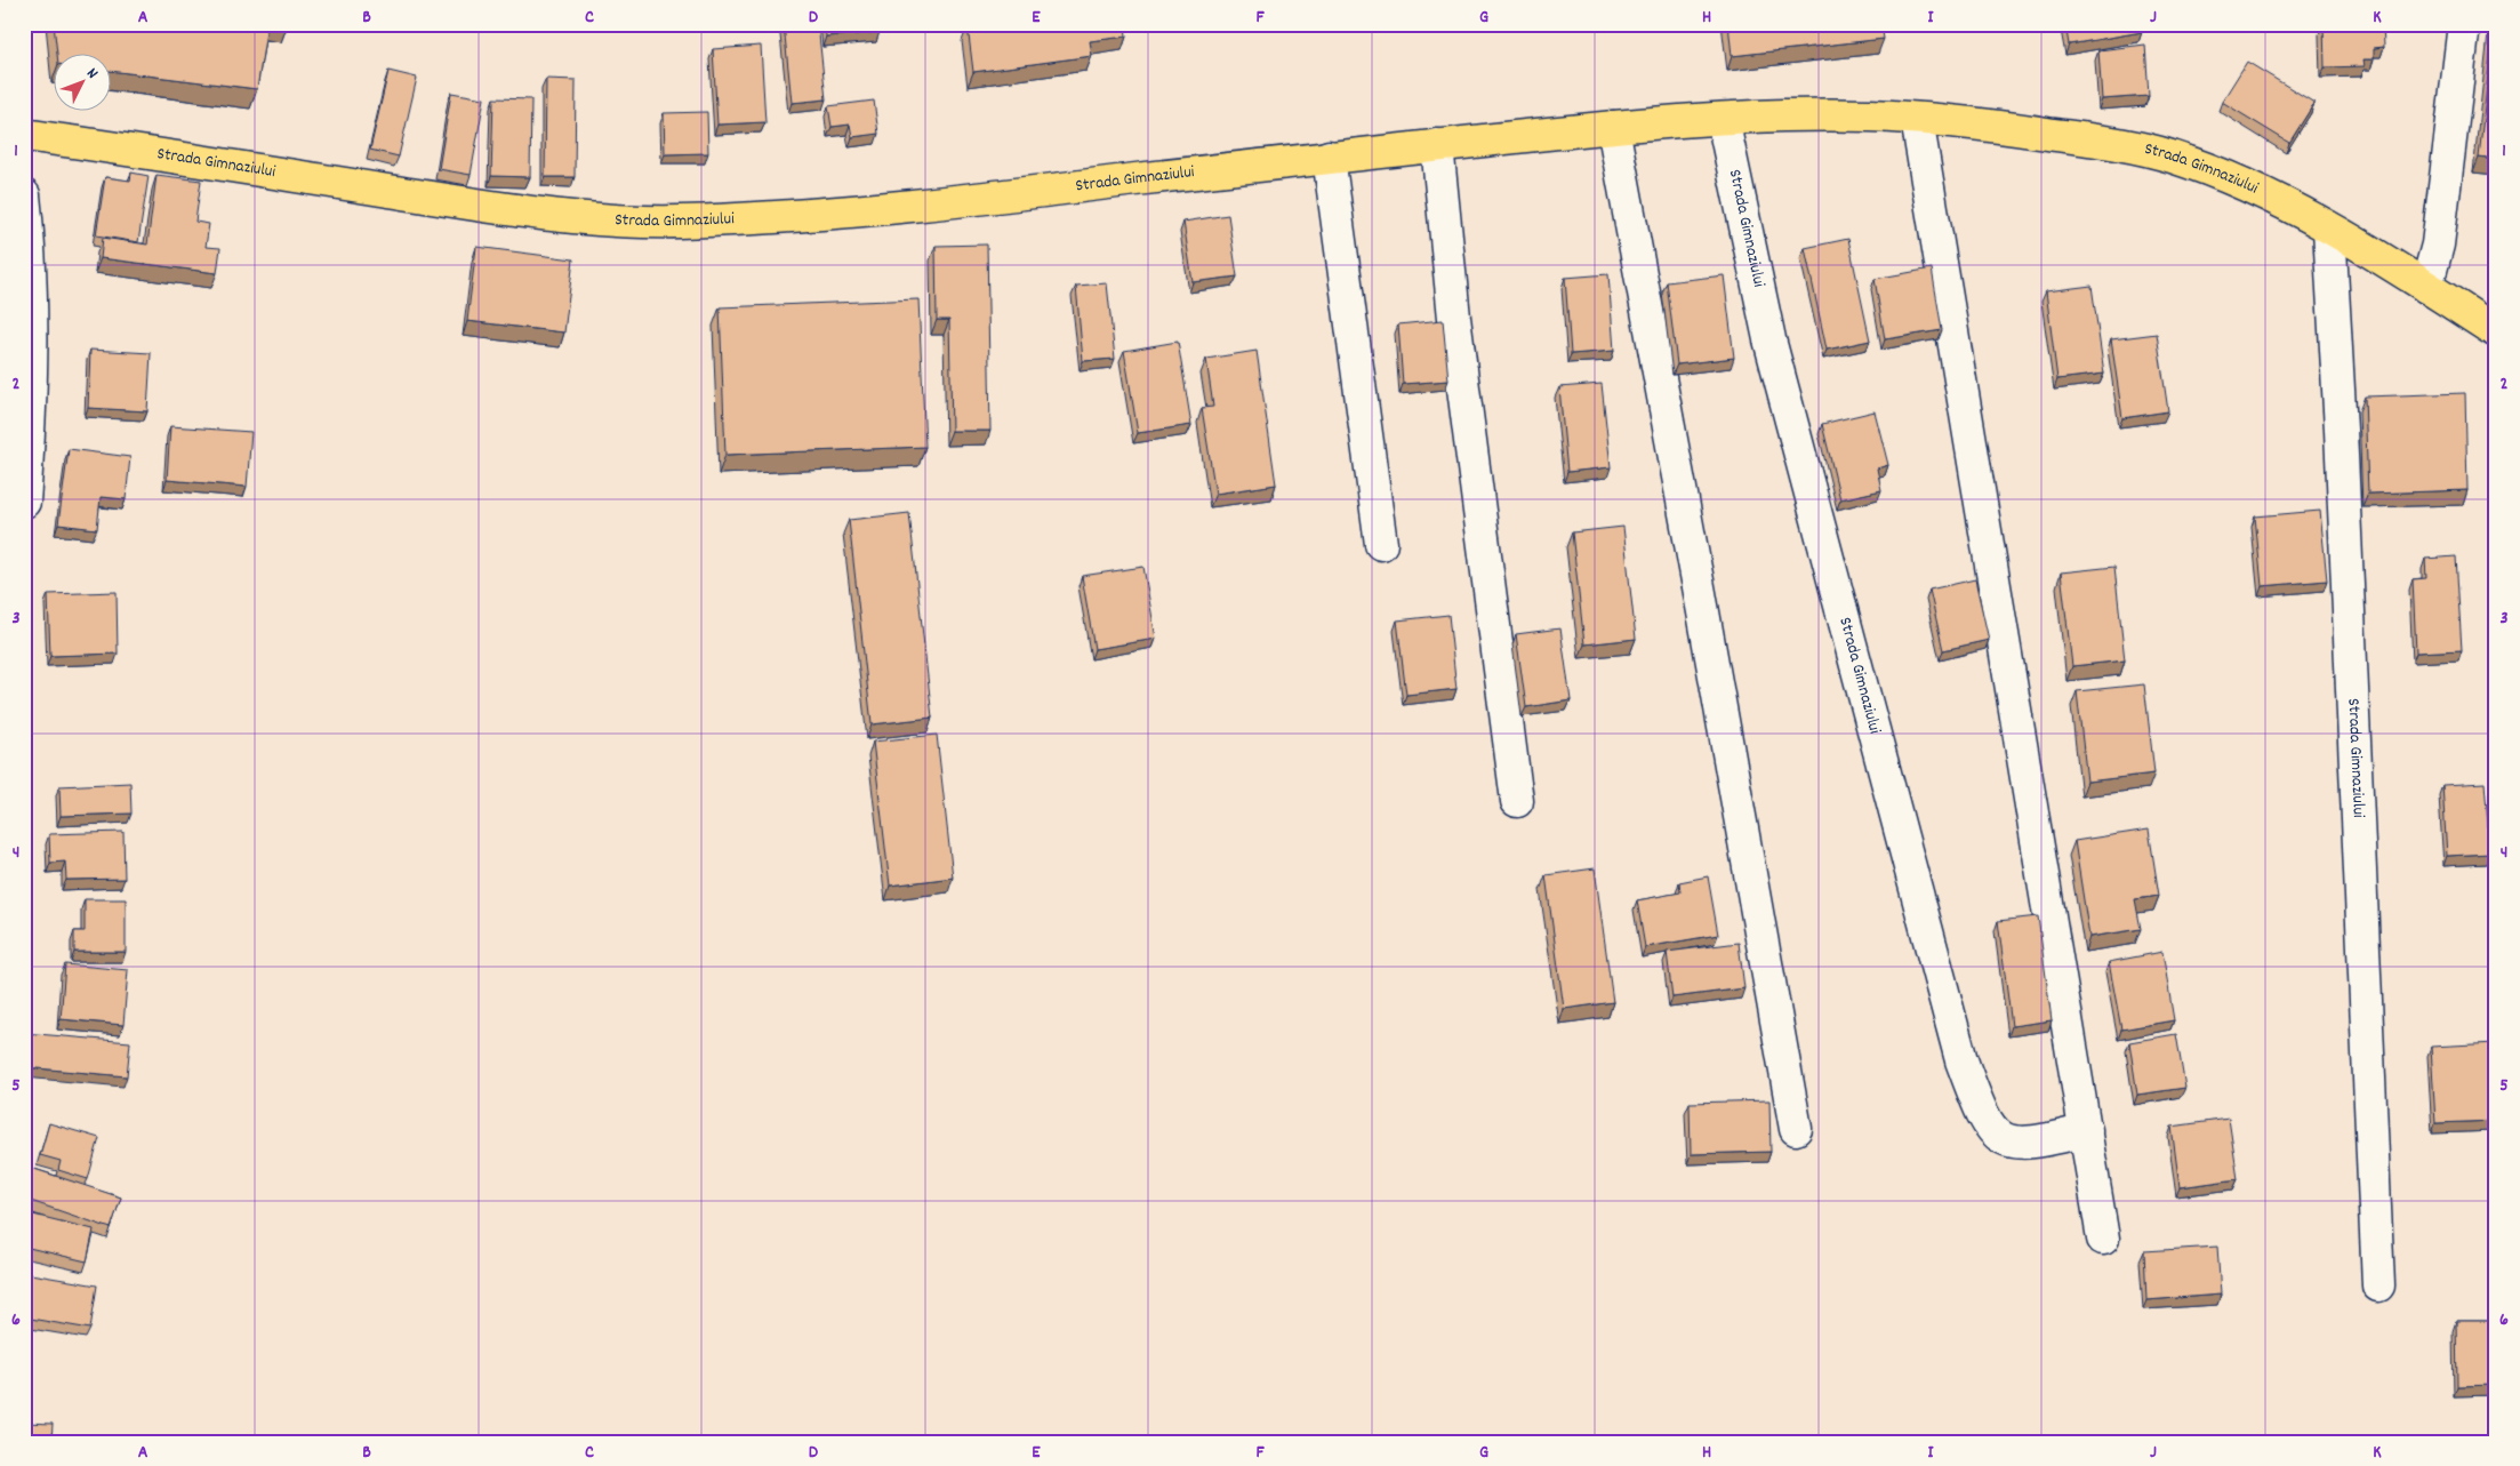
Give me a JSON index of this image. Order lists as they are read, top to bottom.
{
  "streets": {
    "main road": ["Strada Gimnaziului"]
  },
  "north": "top right",
  "grid": {
    "columns": [
      "A",
      "B",
      "C",
      "D",
      "E",
      "F",
      "G",
      "H",
      "I",
      "J",
      "K"
    ],
    "rows": [
      "1",
      "2",
      "3",
      "4",
      "5",
      "6"
    ]
  }
}
